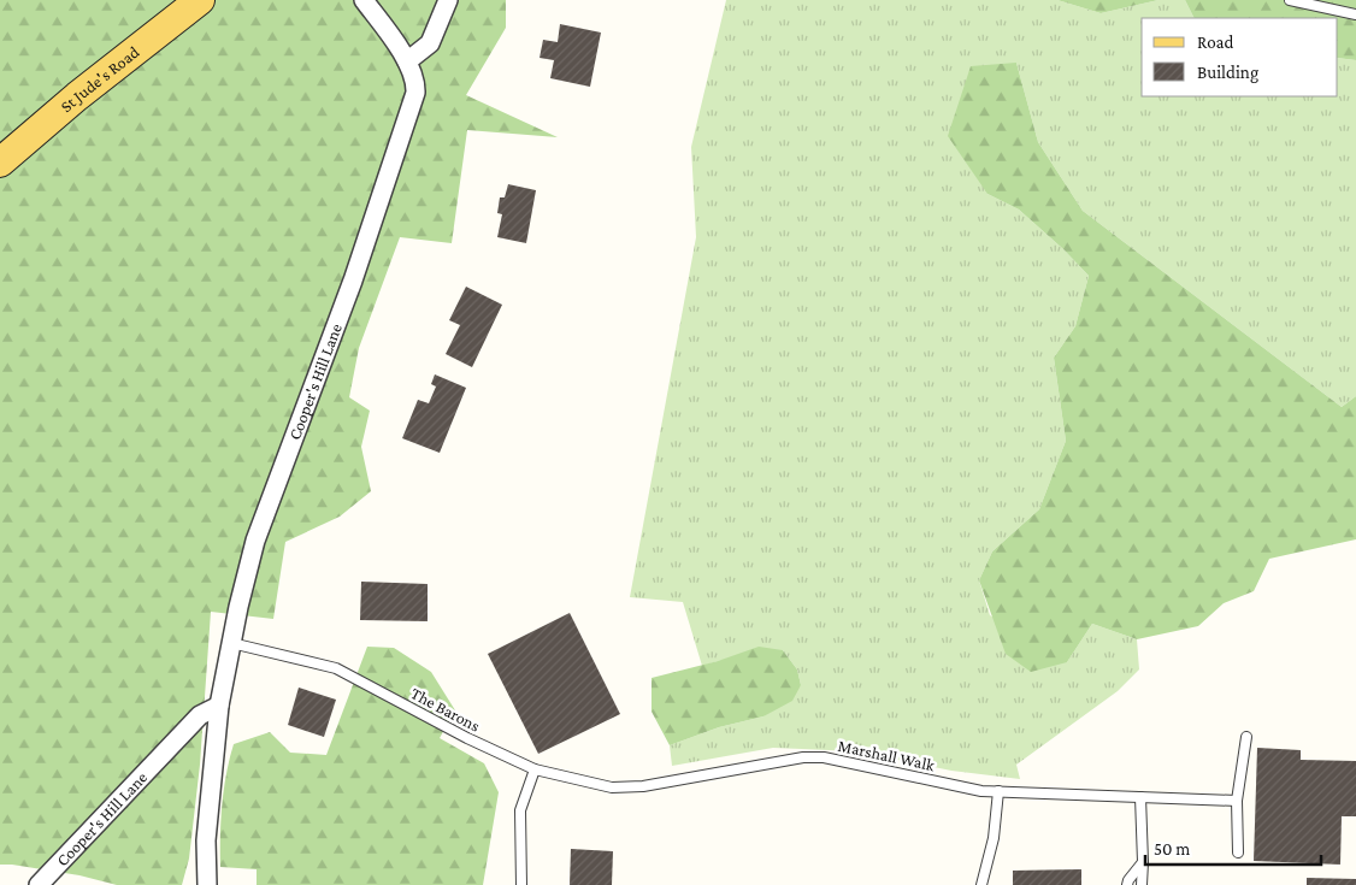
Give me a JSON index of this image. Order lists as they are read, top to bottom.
{
  "streets": {
    "main road": ["St Jude's Road"],
    "street": ["Cooper's Hill Lane"],
    "lane": ["The Barons", "Marshall Walk"]
  },
  "crossings": [
    ["Cooper's Hill Lane", "The Barons"],
    ["The Barons", "Marshall Walk"]
  ],
  "legend": ["Road", "Building"],
  "scale_bar": "50 m"
}
